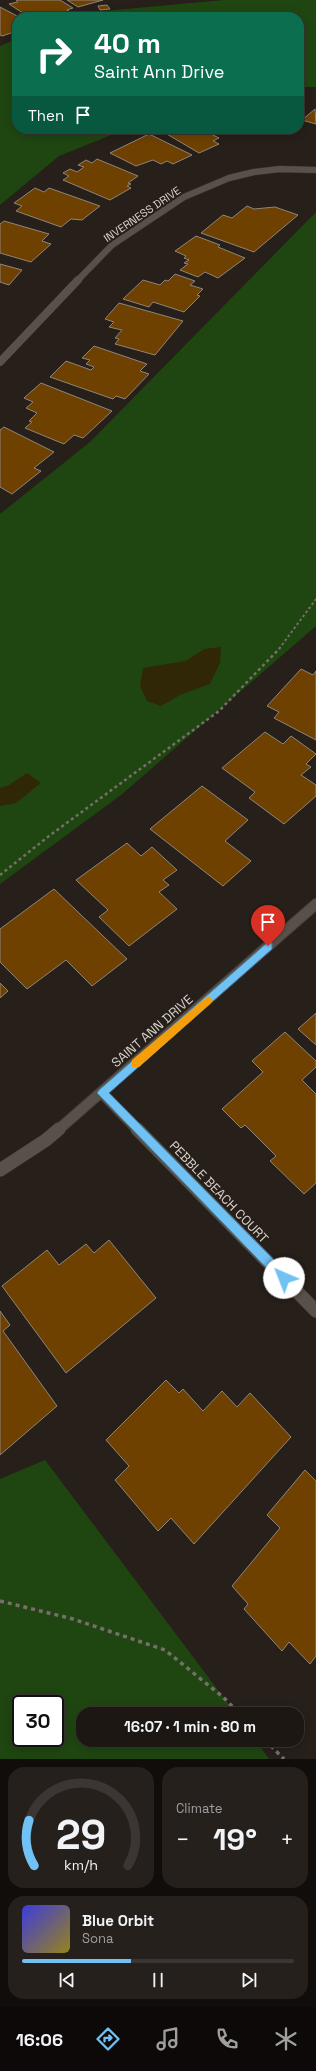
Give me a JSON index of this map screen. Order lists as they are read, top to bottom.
{
  "streets": {
    "street": ["INVERNESS DRIVE", "SAINT ANN DRIVE", "PEBBLE BEACH COURT"]
  },
  "crossings": [
    ["SAINT ANN DRIVE", "PEBBLE BEACH COURT"]
  ],
  "page": {
    "turn": ["40 m", "Saint Ann Drive"],
    "then": "Then",
    "limit": "30",
    "trip": "16:07 · 1 min · 80 m",
    "tile": "Climate",
    "heat": ["−", "19°", "+"],
    "song": ["Blue Orbit", "Sona"],
    "tabs": "16:06",
    "gauge": ["29", "km/h"]
  }
}
